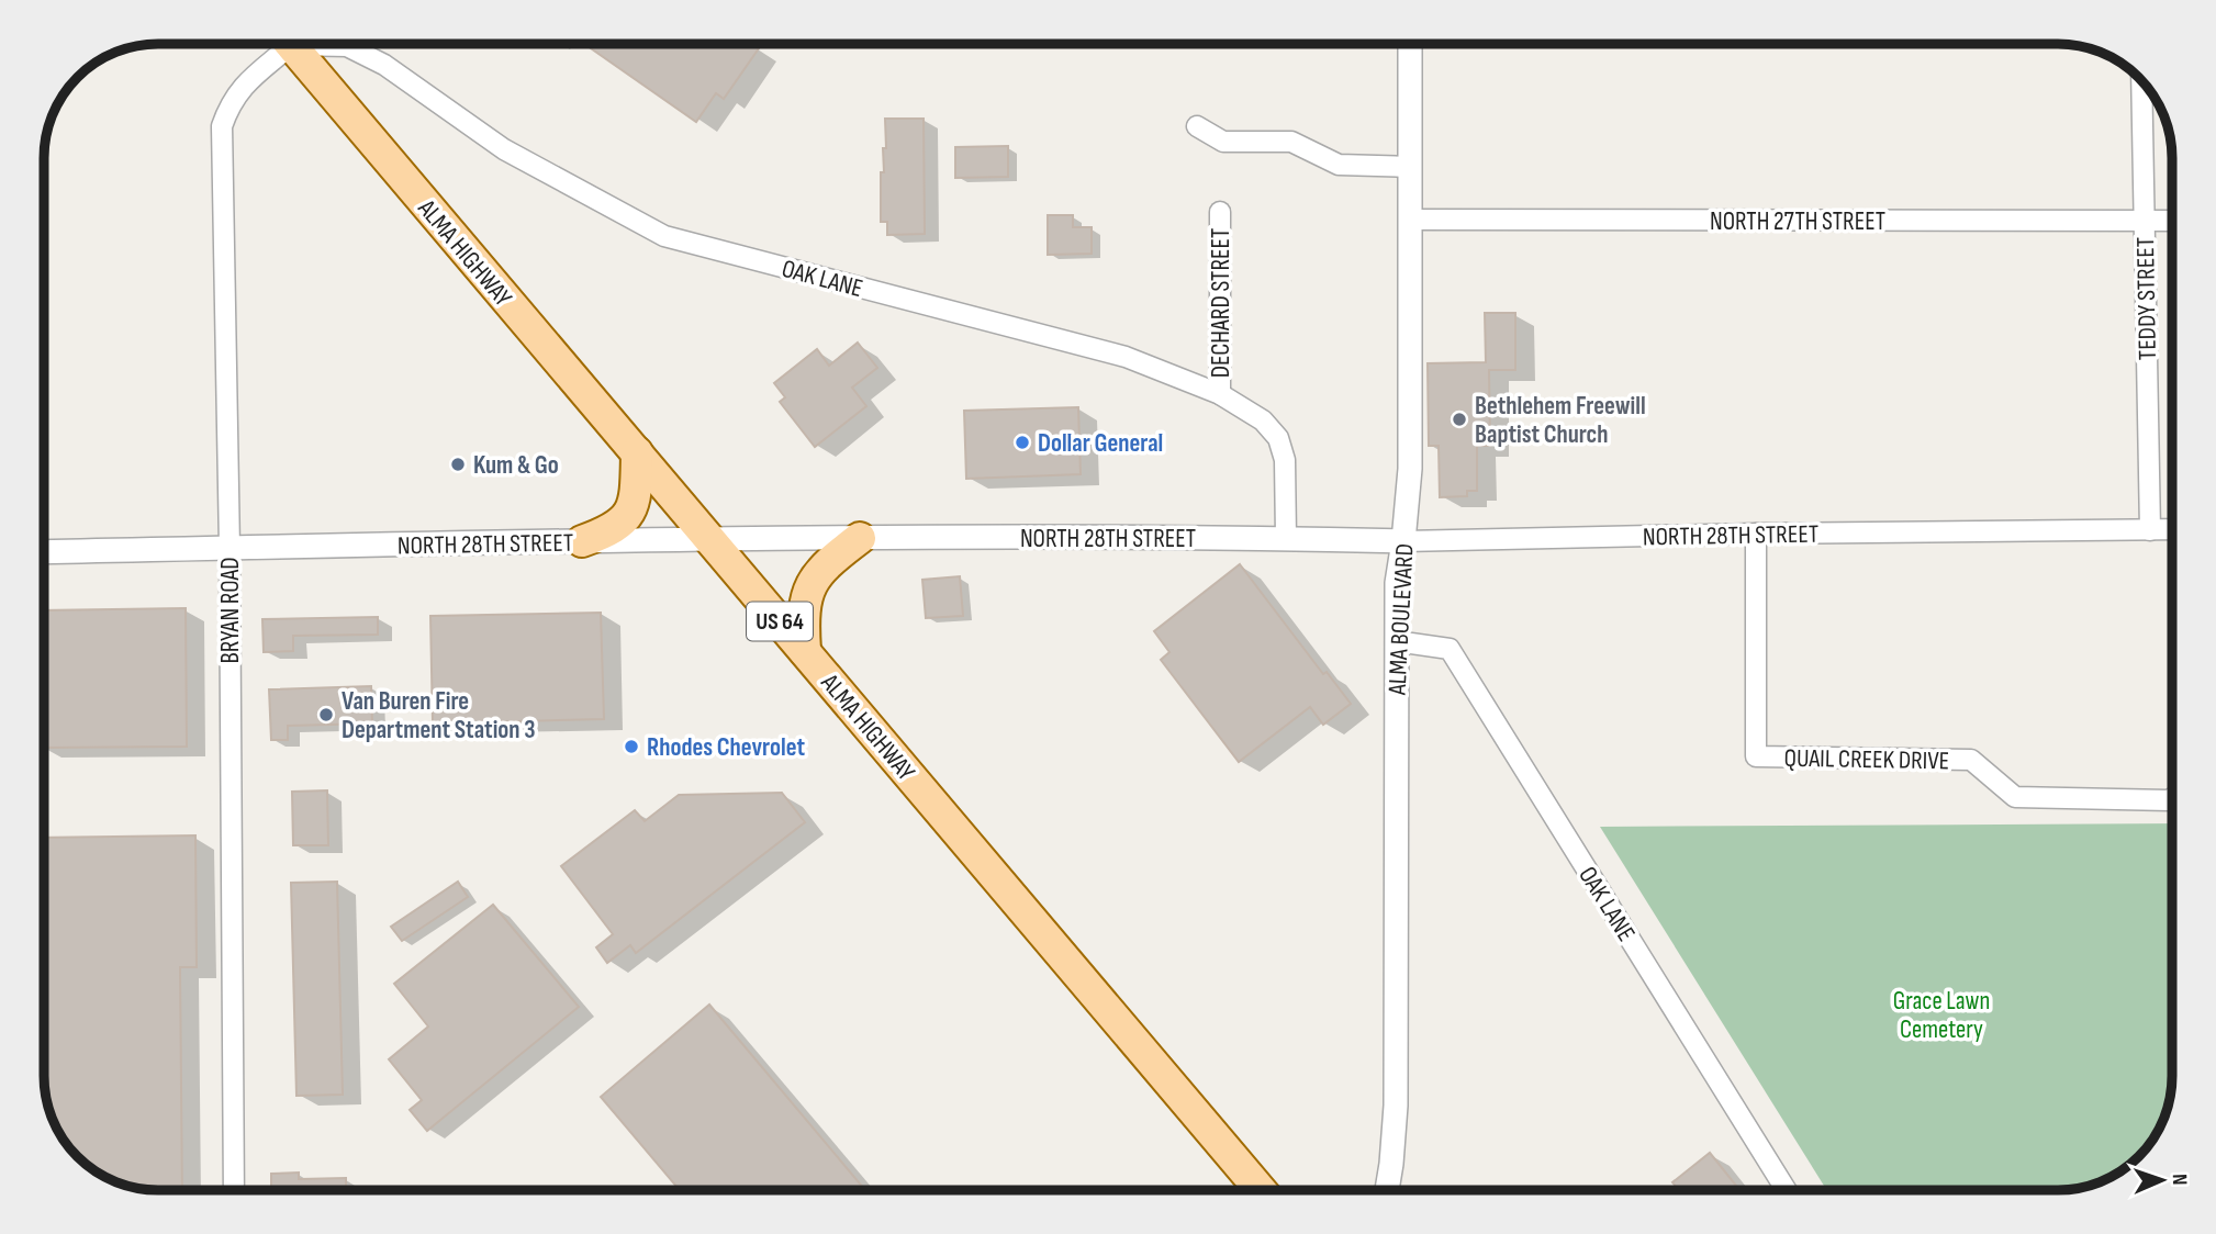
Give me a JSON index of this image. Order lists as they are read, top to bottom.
{
  "streets": {
    "main road": ["ALMA HIGHWAY", "US 64"],
    "street": [
      "NORTH 27TH STREET",
      "OAK LANE",
      "TEDDY STREET",
      "DECHARD STREET",
      "NORTH 28TH STREET",
      "BRYAN ROAD",
      "ALMA BOULEVARD",
      "QUAIL CREEK DRIVE"
    ]
  },
  "crossings": [
    ["NORTH 27TH STREET", "TEDDY STREET"],
    ["NORTH 27TH STREET", "ALMA BOULEVARD"],
    ["ALMA HIGHWAY", "NORTH 28TH STREET"],
    ["OAK LANE", "DECHARD STREET"],
    ["OAK LANE", "NORTH 28TH STREET"],
    ["OAK LANE", "ALMA BOULEVARD"],
    ["TEDDY STREET", "NORTH 28TH STREET"],
    ["NORTH 28TH STREET", "BRYAN ROAD"],
    ["NORTH 28TH STREET", "ALMA BOULEVARD"],
    ["NORTH 28TH STREET", "QUAIL CREEK DRIVE"]
  ],
  "parks": ["Grace Lawn Cemetery"],
  "places": [
    "Bethlehem Freewill Baptist Church",
    "Dollar General",
    "Kum & Go",
    "Van Buren Fire Department Station 3",
    "Rhodes Chevrolet"
  ],
  "north": "right"
}
